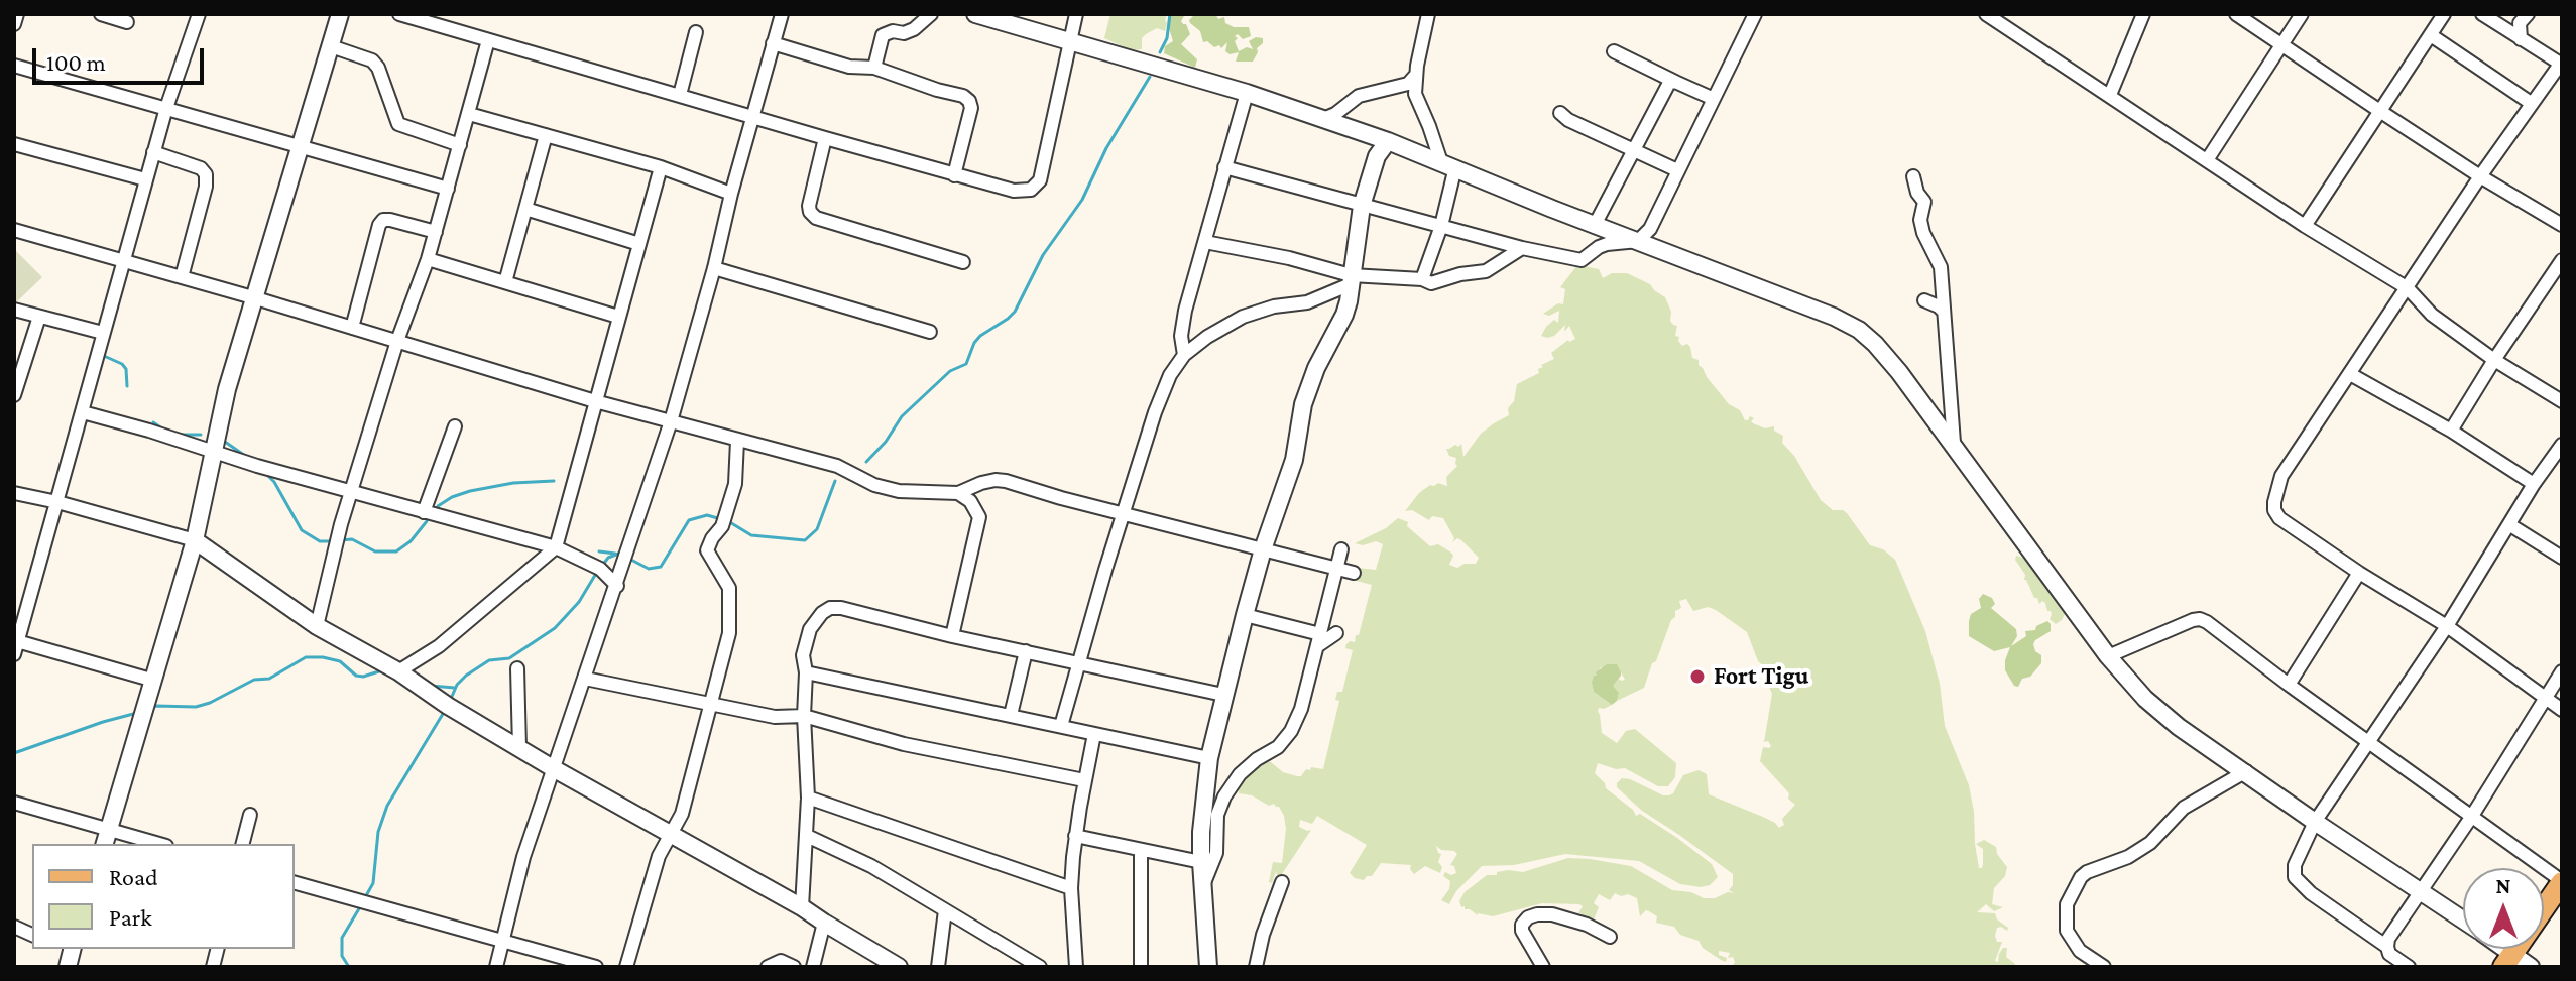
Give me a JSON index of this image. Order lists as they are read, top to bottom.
{
  "places": ["Fort Tigu"],
  "legend": ["Road", "Park"],
  "scale_bar": "100 m",
  "north": "top"
}
